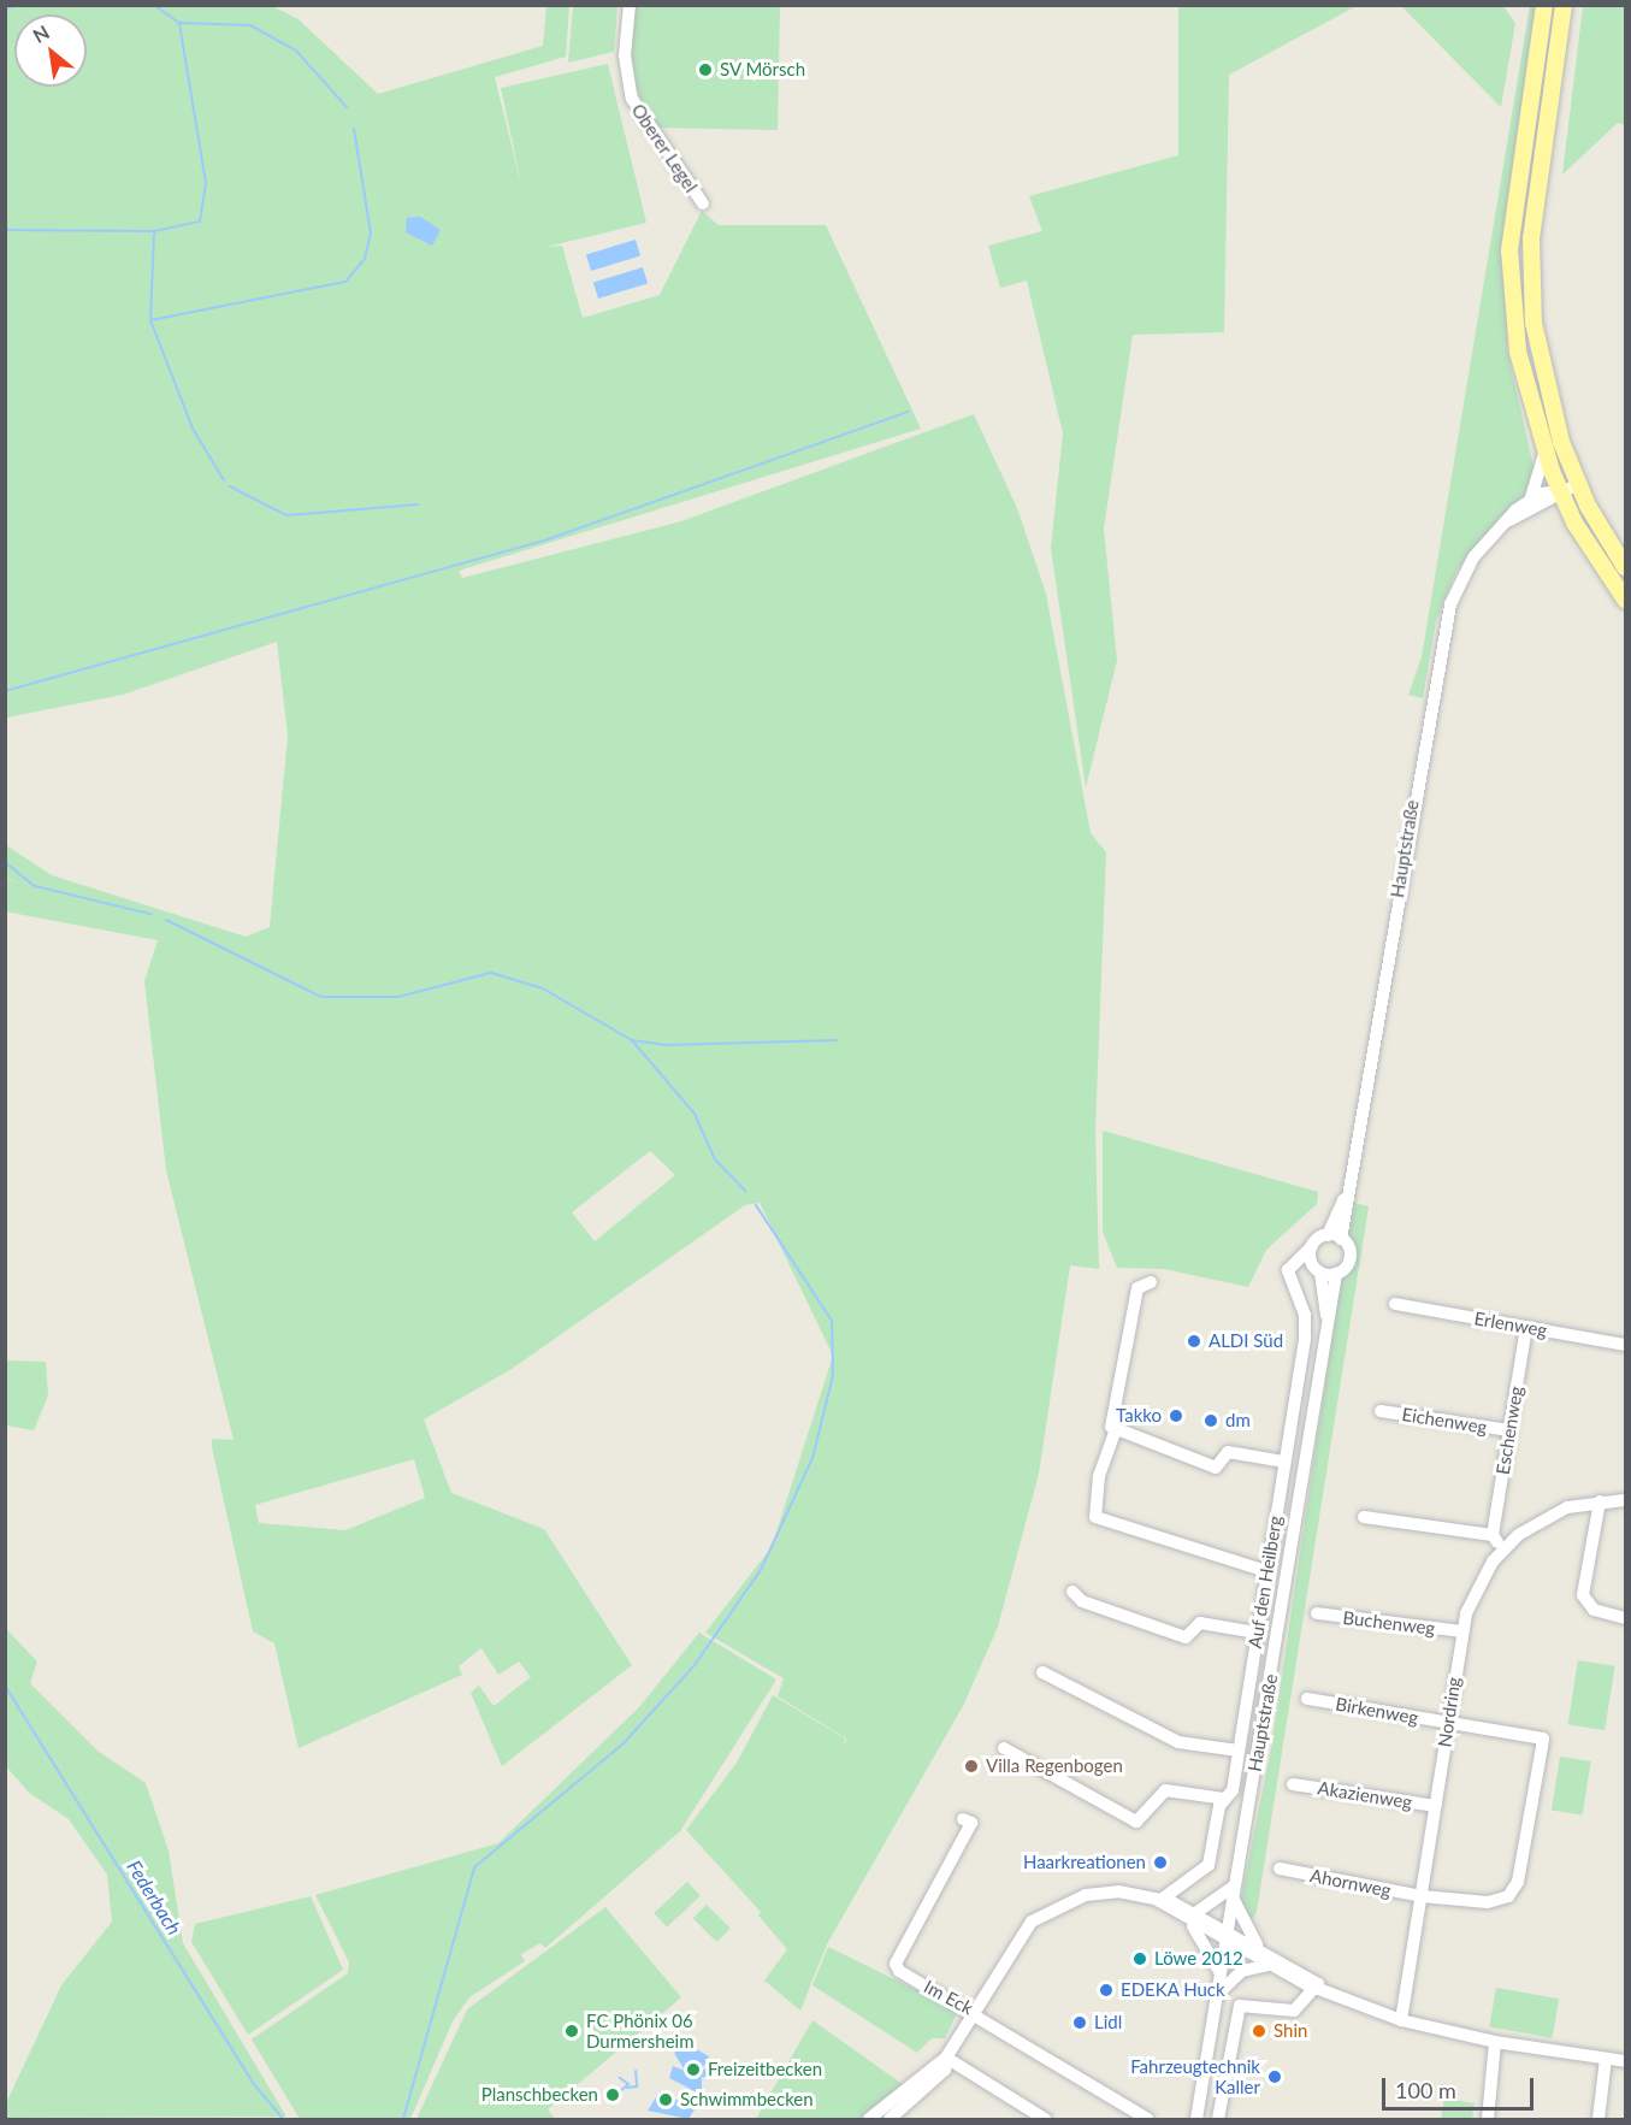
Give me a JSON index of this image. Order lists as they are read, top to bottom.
{
  "streets": {
    "street": [
      "Oberer Legel",
      "Hauptstraße",
      "Erlenweg",
      "Eichenweg",
      "Eschenweg",
      "Auf den Heilberg",
      "Buchenweg",
      "Birkenweg",
      "Nordring",
      "Akazienweg",
      "Ahornweg",
      "Im Eck"
    ]
  },
  "crossings": [
    ["Erlenweg", "Eschenweg"],
    ["Eichenweg", "Eschenweg"],
    ["Buchenweg", "Nordring"],
    ["Birkenweg", "Nordring"],
    ["Birkenweg", "Ahornweg"],
    ["Nordring", "Akazienweg"],
    ["Nordring", "Ahornweg"]
  ],
  "water": ["Federbach"],
  "places": [
    "SV Mörsch",
    "ALDI Süd",
    "Takko",
    "dm",
    "Villa Regenbogen",
    "Haarkreationen",
    "Löwe 2012",
    "EDEKA Huck",
    "Lidl",
    "FC Phönix 06 Durmersheim",
    "Shin",
    "Freizeitbecken",
    "Fahrzeugtechnik Kaller",
    "Planschbecken",
    "Schwimmbecken"
  ],
  "scale_bar": "100 m",
  "north": "top left"
}
